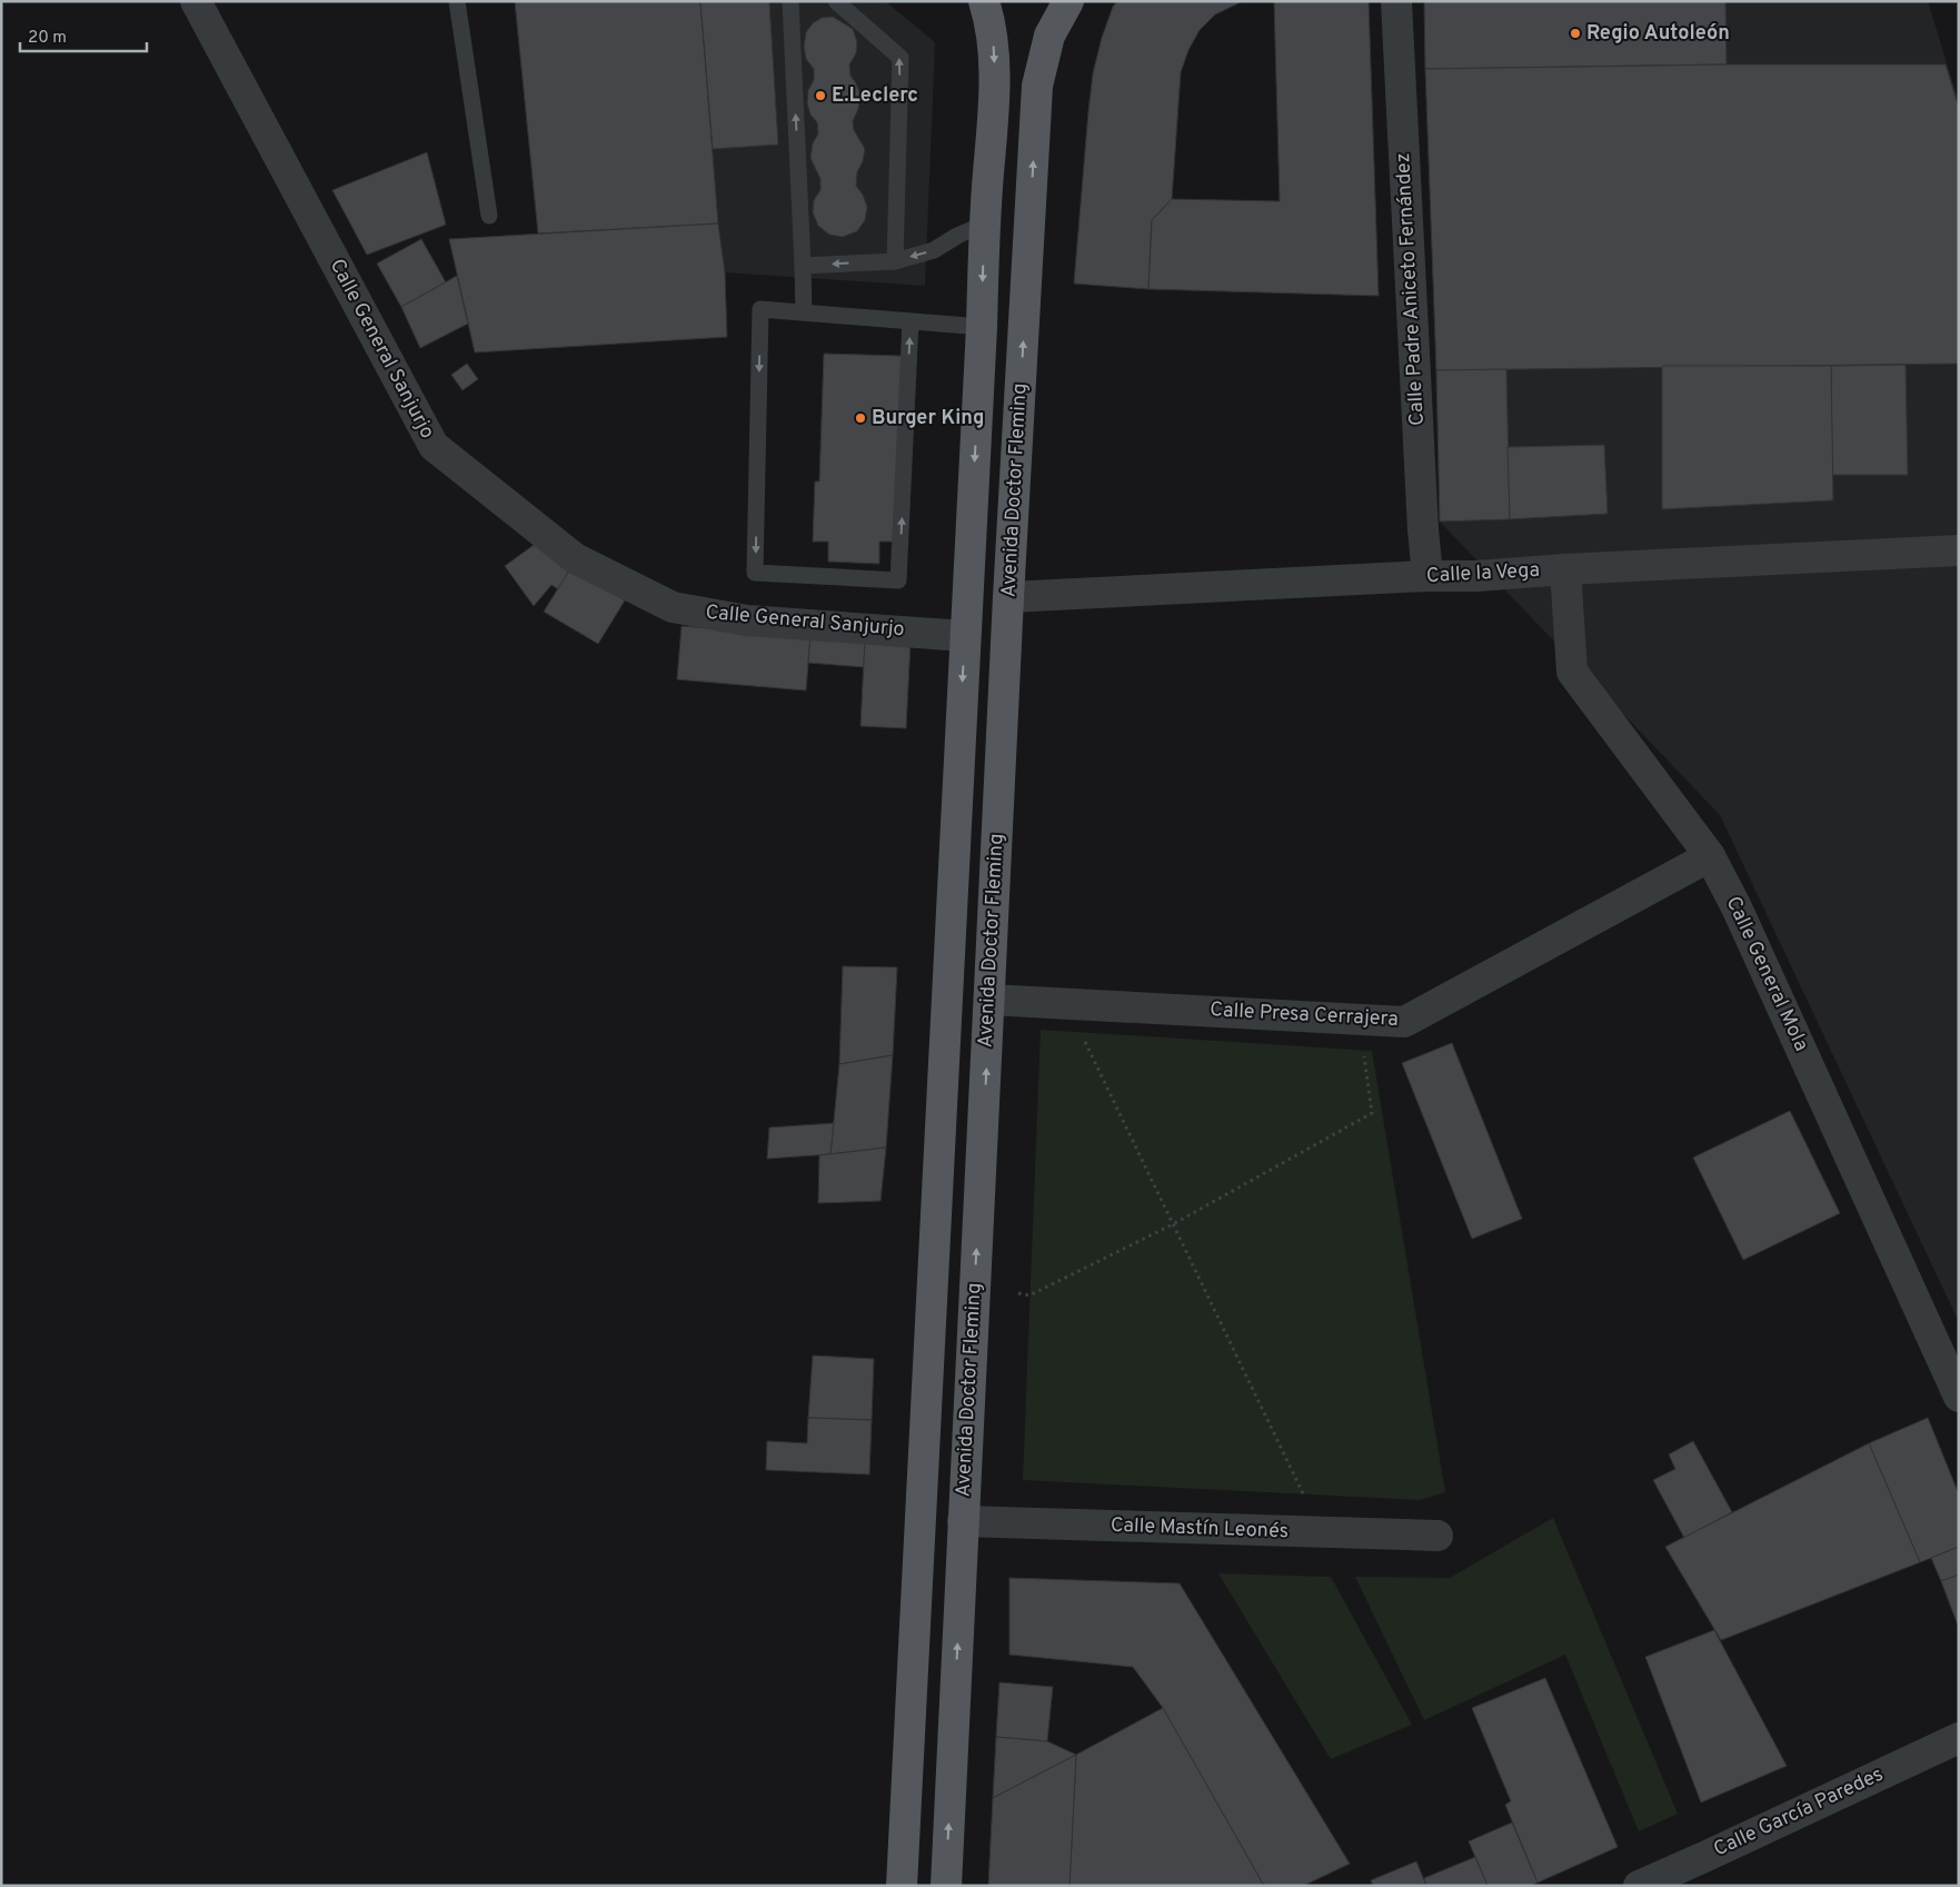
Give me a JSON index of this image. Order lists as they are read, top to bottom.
{
  "streets": {
    "main road": ["Avenida Doctor Fleming"],
    "street": [
      "Calle Padre Aniceto Fernández",
      "Calle General Sanjurjo",
      "Calle la Vega",
      "Calle General Mola",
      "Calle Presa Cerrajera",
      "Calle Mastín Leonés",
      "Calle García Paredes"
    ]
  },
  "crossings": [
    ["Calle Padre Aniceto Fernández", "Calle la Vega"],
    ["Avenida Doctor Fleming", "Calle la Vega"],
    ["Avenida Doctor Fleming", "Calle Presa Cerrajera"],
    ["Avenida Doctor Fleming", "Calle Mastín Leonés"],
    ["Calle la Vega", "Calle General Mola"],
    ["Calle General Mola", "Calle Presa Cerrajera"]
  ],
  "places": ["Regio Autoleón", "E.Leclerc", "Burger King"],
  "scale_bar": "20 m"
}
